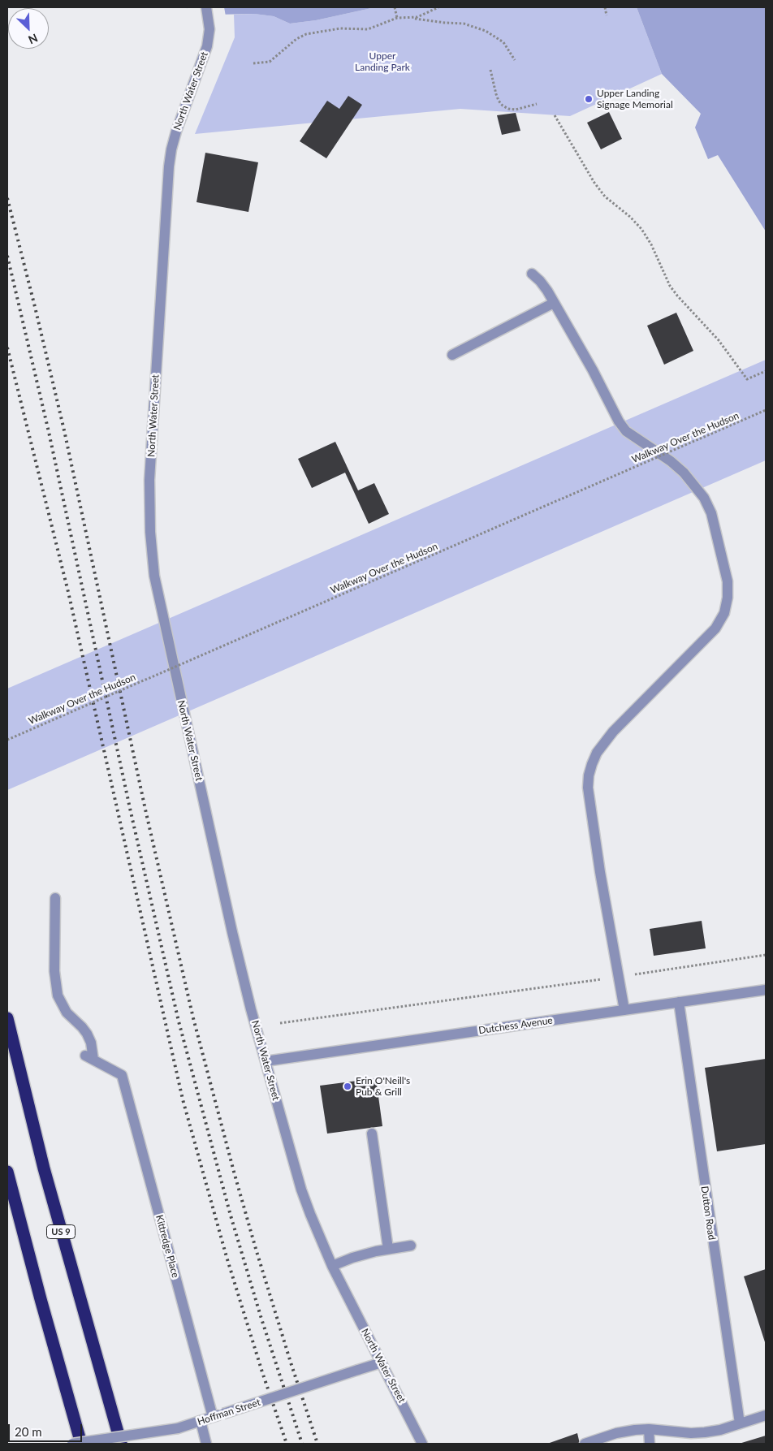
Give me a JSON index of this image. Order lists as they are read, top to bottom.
{
  "streets": {
    "highway": ["US 9"],
    "street": [
      "North Water Street",
      "Dutchess Avenue",
      "Dutton Road",
      "Kittredge Place",
      "Hoffman Street"
    ],
    "path": ["Walkway Over the Hudson"]
  },
  "crossings": [
    ["North Water Street", "Dutchess Avenue"],
    ["North Water Street", "Hoffman Street"],
    ["Dutchess Avenue", "Dutton Road"],
    ["Kittredge Place", "Hoffman Street"]
  ],
  "parks": ["Upper Landing Park"],
  "places": ["Upper Landing Signage Memorial", "Erin O'Neill's Pub & Grill"],
  "scale_bar": "20 m",
  "north": "bottom right"
}
